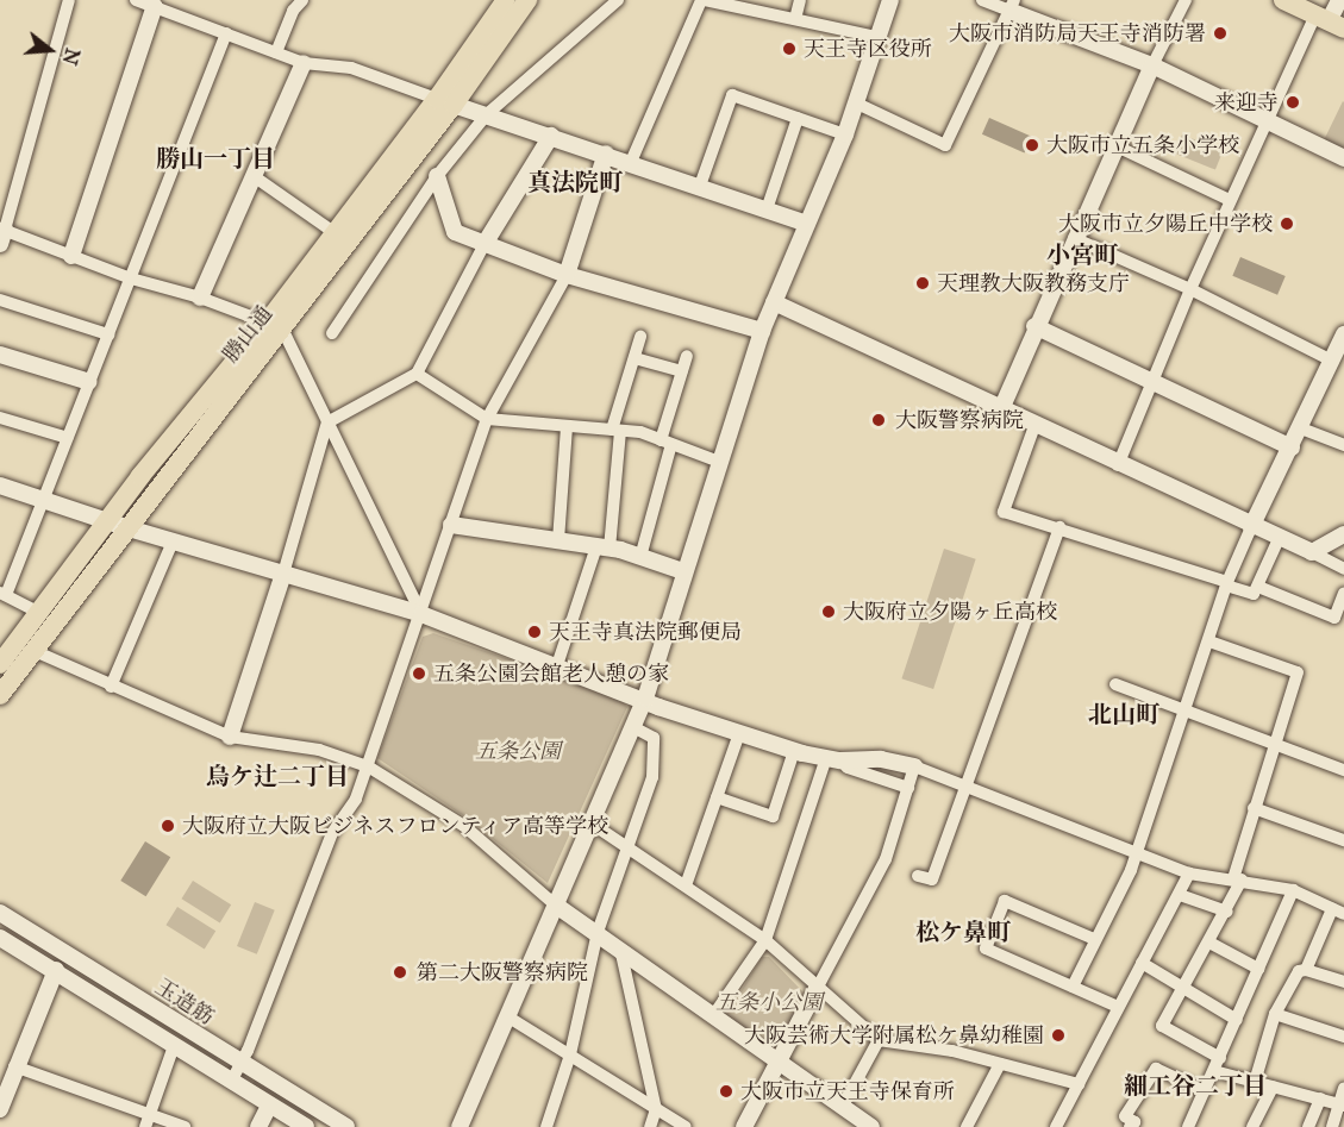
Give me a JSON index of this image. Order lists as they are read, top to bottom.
{
  "streets": {
    "main road": ["勝山通"],
    "street": ["玉造筋"]
  },
  "districts": [
    "勝山一丁目",
    "真法院町",
    "小宮町",
    "北山町",
    "烏ケ辻二丁目",
    "松ケ鼻町",
    "細工谷二丁目"
  ],
  "parks": ["五条公園", "五条小公園"],
  "places": [
    "大阪市消防局天王寺消防署",
    "天王寺区役所",
    "来迎寺",
    "大阪市立五条小学校",
    "大阪市立夕陽丘中学校",
    "天理教大阪教務支庁",
    "大阪警察病院",
    "大阪府立夕陽ヶ丘高校",
    "天王寺真法院郵便局",
    "五条公園会館老人憩の家",
    "大阪府立大阪ビジネスフロンティア高等学校",
    "第二大阪警察病院",
    "大阪芸術大学附属松ケ鼻幼稚園",
    "大阪市立天王寺保育所"
  ],
  "north": "right"
}
